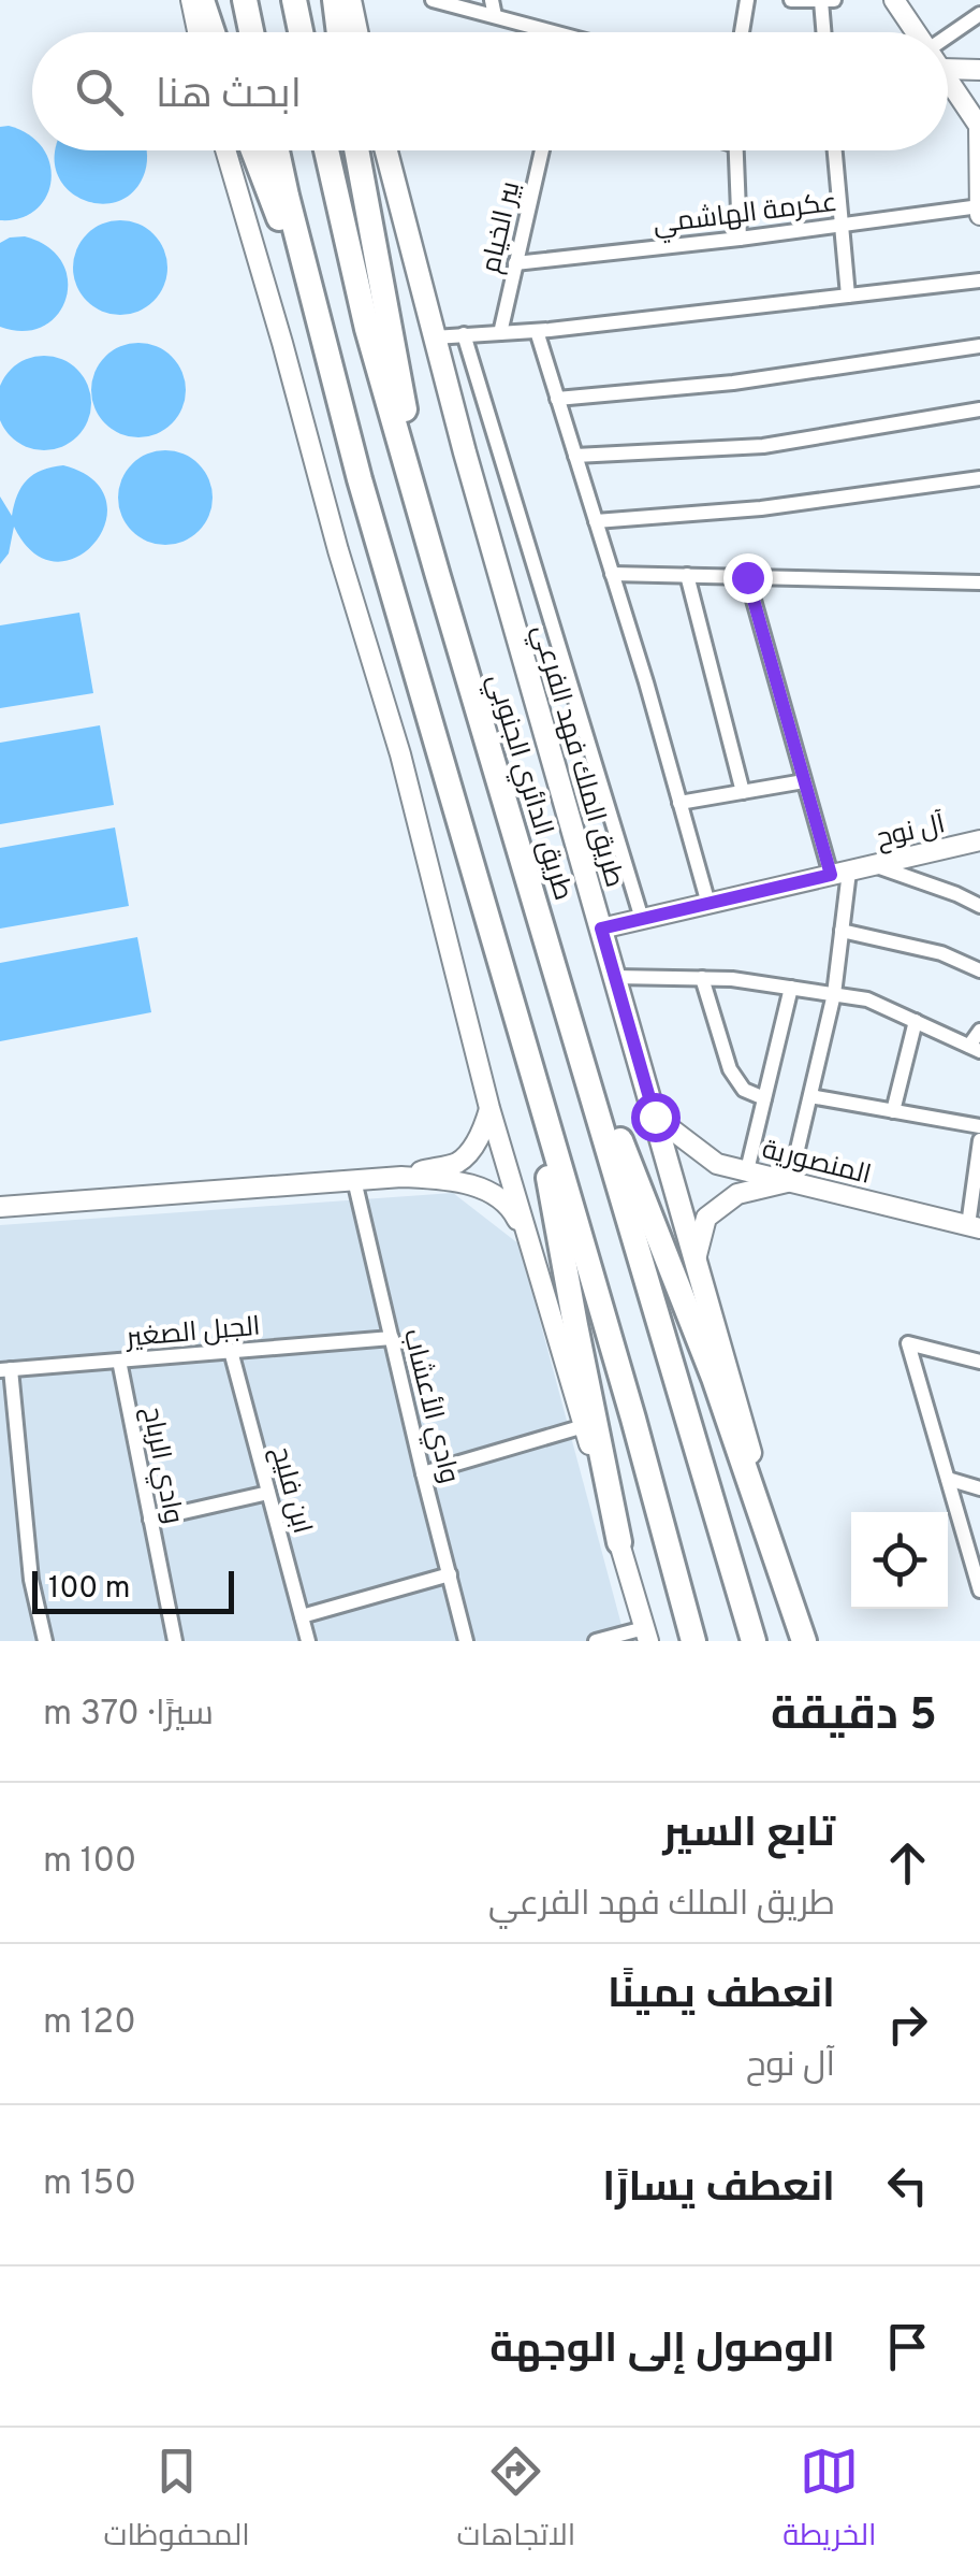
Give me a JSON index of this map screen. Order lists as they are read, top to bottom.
{
  "streets": {
    "highway": ["طريق الدائري الجنوبي"],
    "main road": ["طريق الملك فهد الفرعي", "آل نوح", "المنصورية"],
    "street": [
      "عكرمة الهاشمي",
      "بير الخيام",
      "الجبل الصغير",
      "وادي الأعشاب",
      "وادي الرباح",
      "ابن فليح"
    ]
  },
  "crossings": [
    ["عكرمة الهاشمي", "بير الخيام"],
    ["طريق الملك فهد الفرعي", "آل نوح"],
    ["طريق الملك فهد الفرعي", "المنصورية"],
    ["الجبل الصغير", "وادي الأعشاب"],
    ["الجبل الصغير", "وادي الرباح"],
    ["الجبل الصغير", "ابن فليح"]
  ],
  "scale_bar": "100 m",
  "page": {
    "search": "ابحث هنا",
    "scale": "100 m",
    "heading": ["5 دقيقة", "سيرًا · 370 m"],
    "list": [
      ["تابع السير", "طريق الملك فهد الفرعي", "100 m"],
      ["انعطف يمينًا", "آل نوح", "120 m"],
      ["انعطف يسارًا", "150 m"],
      "الوصول إلى الوجهة"
    ],
    "nav": ["الخريطة", "الاتجاهات", "المحفوظات"]
  }
}
